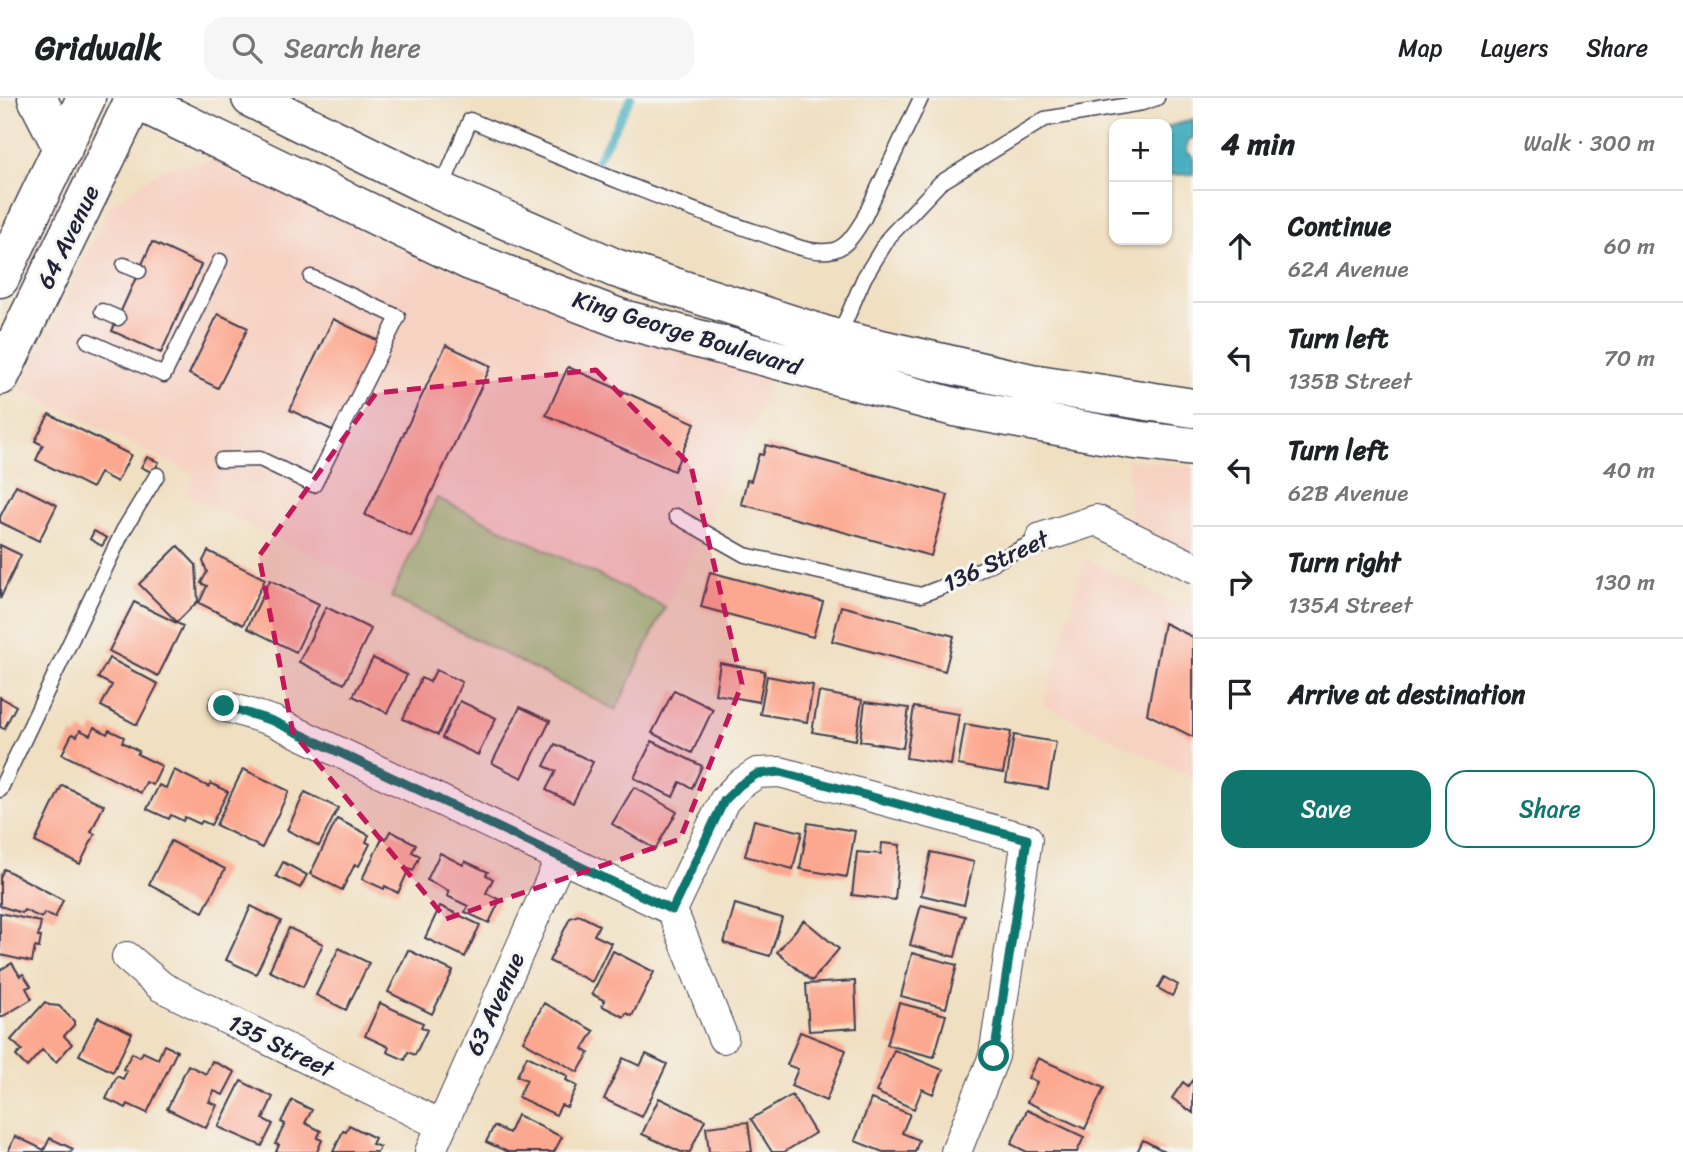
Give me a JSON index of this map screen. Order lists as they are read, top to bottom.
{
  "streets": {
    "main road": ["64 Avenue", "King George Boulevard"],
    "street": ["136 Street", "63 Avenue", "135 Street"]
  },
  "crossings": [
    ["64 Avenue", "King George Boulevard"],
    ["63 Avenue", "135 Street"]
  ],
  "page": {
    "header": "Gridwalk",
    "search": "Search here",
    "nav": ["Map", "Layers", "Share"],
    "heading": ["4 min", "Walk · 300 m"],
    "map_buttons": ["+", "−"],
    "list": [
      ["Continue", "62A Avenue", "60 m"],
      ["Turn left", "135B Street", "70 m"],
      ["Turn left", "62B Avenue", "40 m"],
      ["Turn right", "135A Street", "130 m"],
      "Arrive at destination"
    ],
    "buttons": ["Save", "Share"]
  }
}
